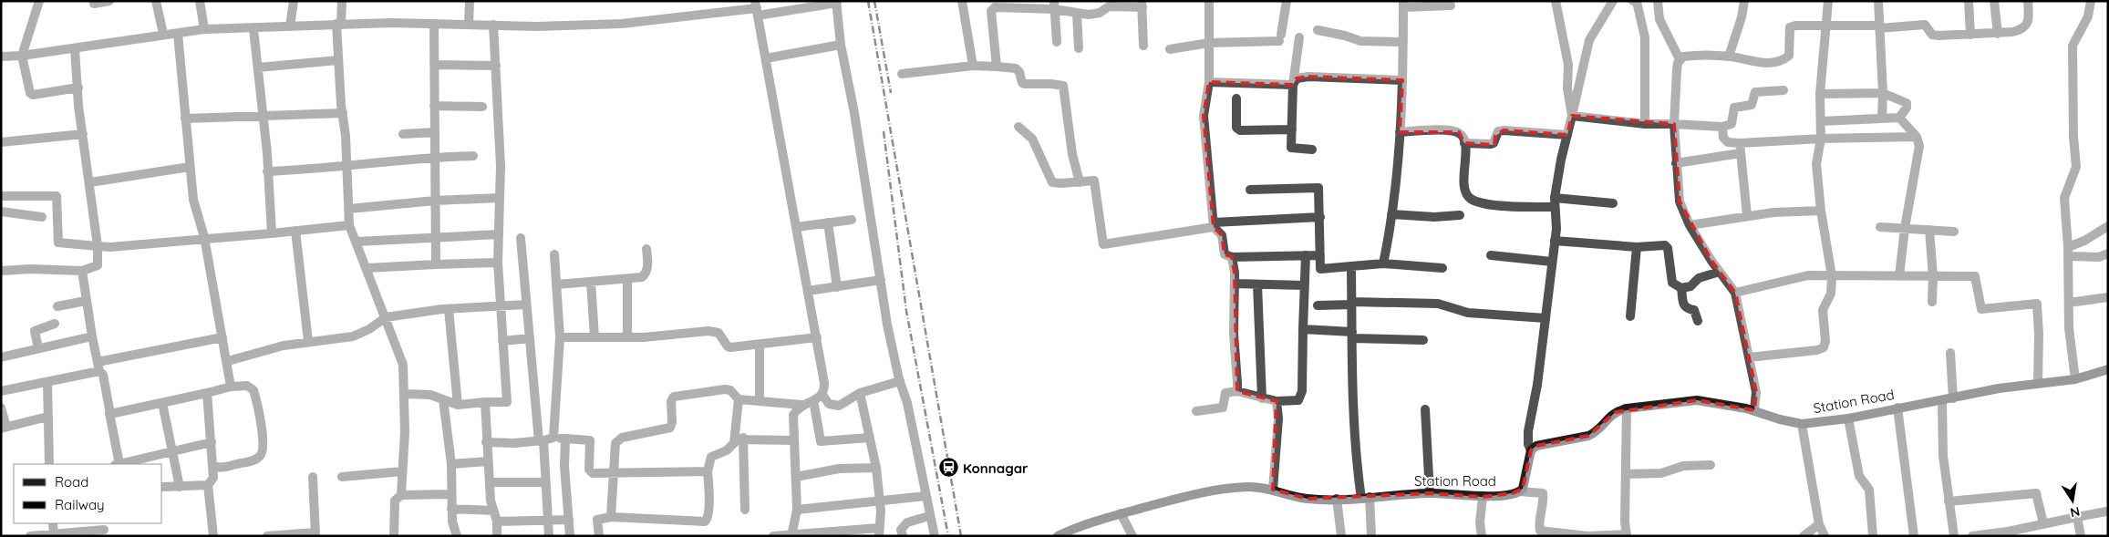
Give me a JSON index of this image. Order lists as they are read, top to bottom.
{
  "streets": {
    "main road": ["Station Road"]
  },
  "places": {
    "station": ["Konnagar"]
  },
  "legend": ["Road", "Railway"],
  "north": "bottom"
}
